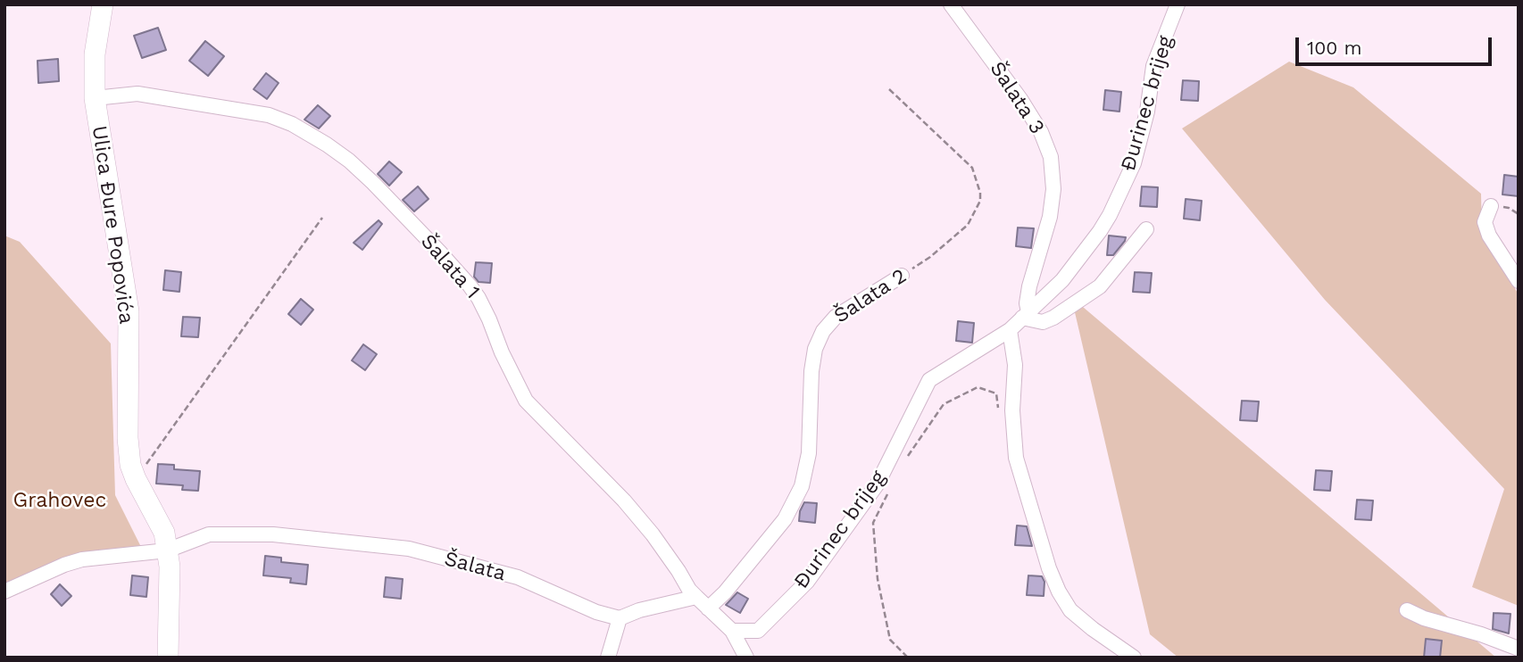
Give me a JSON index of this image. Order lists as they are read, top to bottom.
{
  "streets": {
    "street": [
      "Šalata 3",
      "Đurinec brijeg",
      "Ulica Đure Popovića",
      "Šalata 1",
      "Šalata 2",
      "Šalata"
    ]
  },
  "crossings": [
    ["Šalata 3", "Đurinec brijeg"],
    ["Ulica Đure Popovića", "Šalata 1"],
    ["Ulica Đure Popovića", "Šalata"]
  ],
  "parks": ["Grahovec"],
  "scale_bar": "100 m"
}
